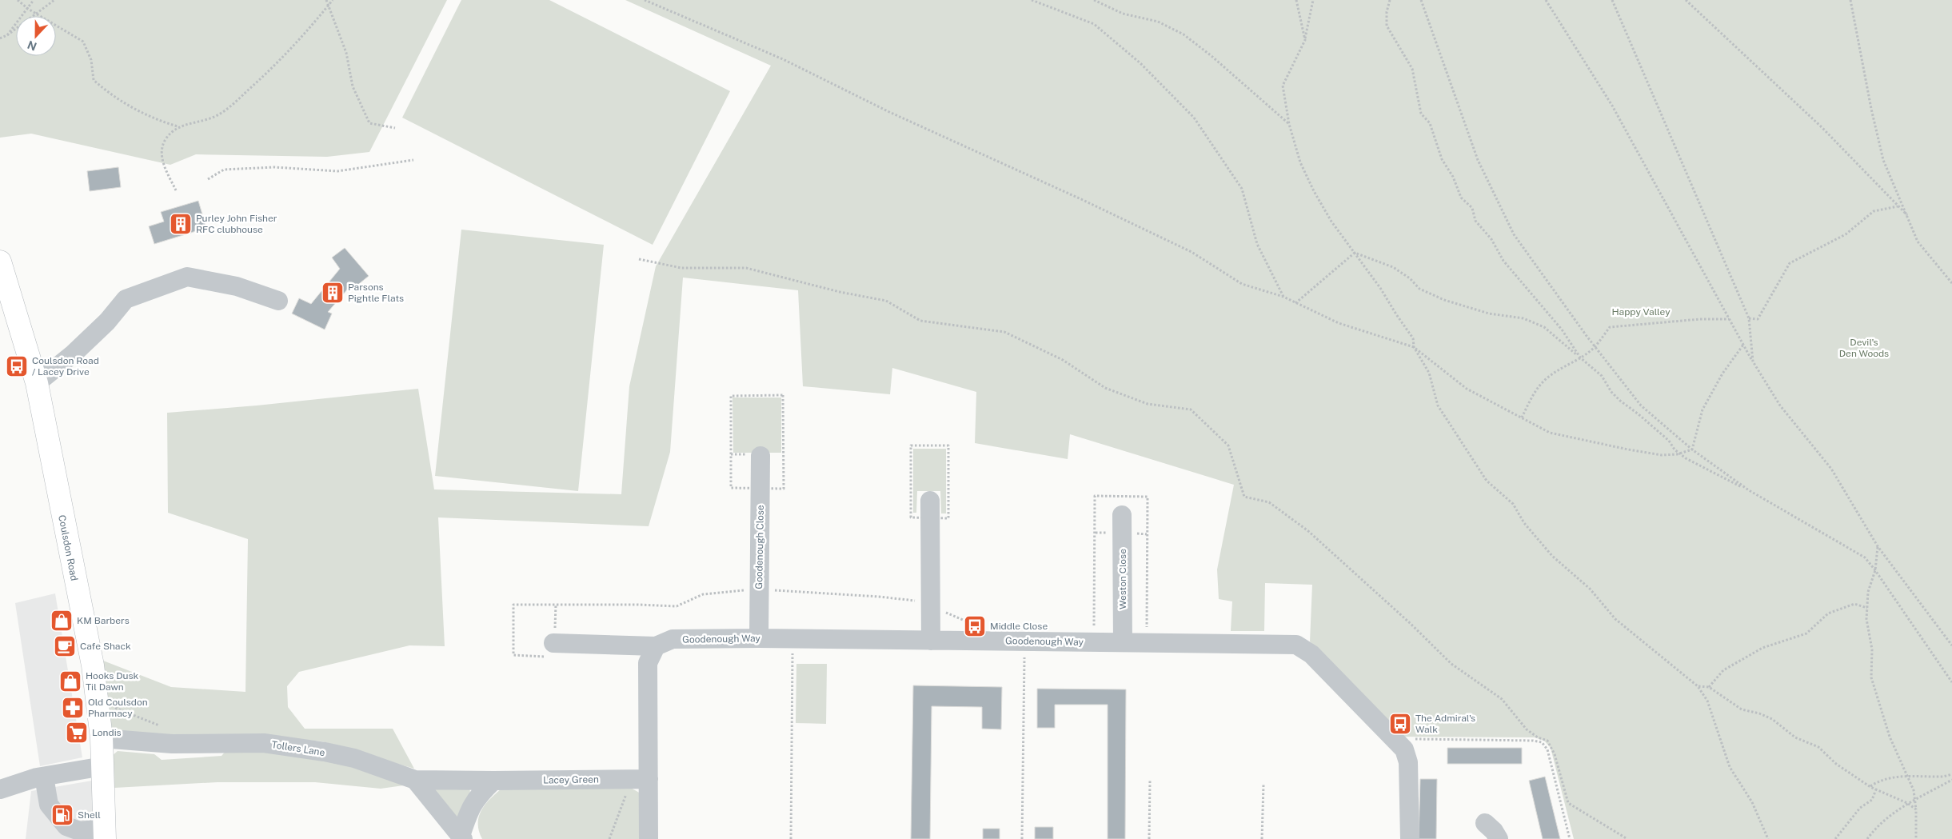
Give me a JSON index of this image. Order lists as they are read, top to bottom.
{
  "streets": {
    "main road": ["Coulsdon Road"],
    "street": [
      "Goodenough Close",
      "Weston Close",
      "Goodenough Way",
      "Tollers Lane",
      "Lacey Green"
    ]
  },
  "crossings": [
    ["Goodenough Close", "Goodenough Way"],
    ["Coulsdon Road", "Tollers Lane"],
    ["Weston Close", "Goodenough Way"],
    ["Tollers Lane", "Lacey Green"]
  ],
  "parks": ["Happy Valley", "Devil's Den Woods"],
  "places": {
    "building": ["Purley John Fisher RFC clubhouse", "Parsons Pightle Flats"],
    "bus stop": ["Coulsdon Road / Lacey Drive", "Middle Close", "The Admiral's Walk"],
    "shop": ["KM Barbers", "Hooks Dusk Til Dawn"],
    "cafe": ["Cafe Shack"],
    "pharmacy": ["Old Coulsdon Pharmacy"],
    "supermarket": ["Londis"],
    "fuel station": ["Shell"]
  },
  "north": "bottom"
}
